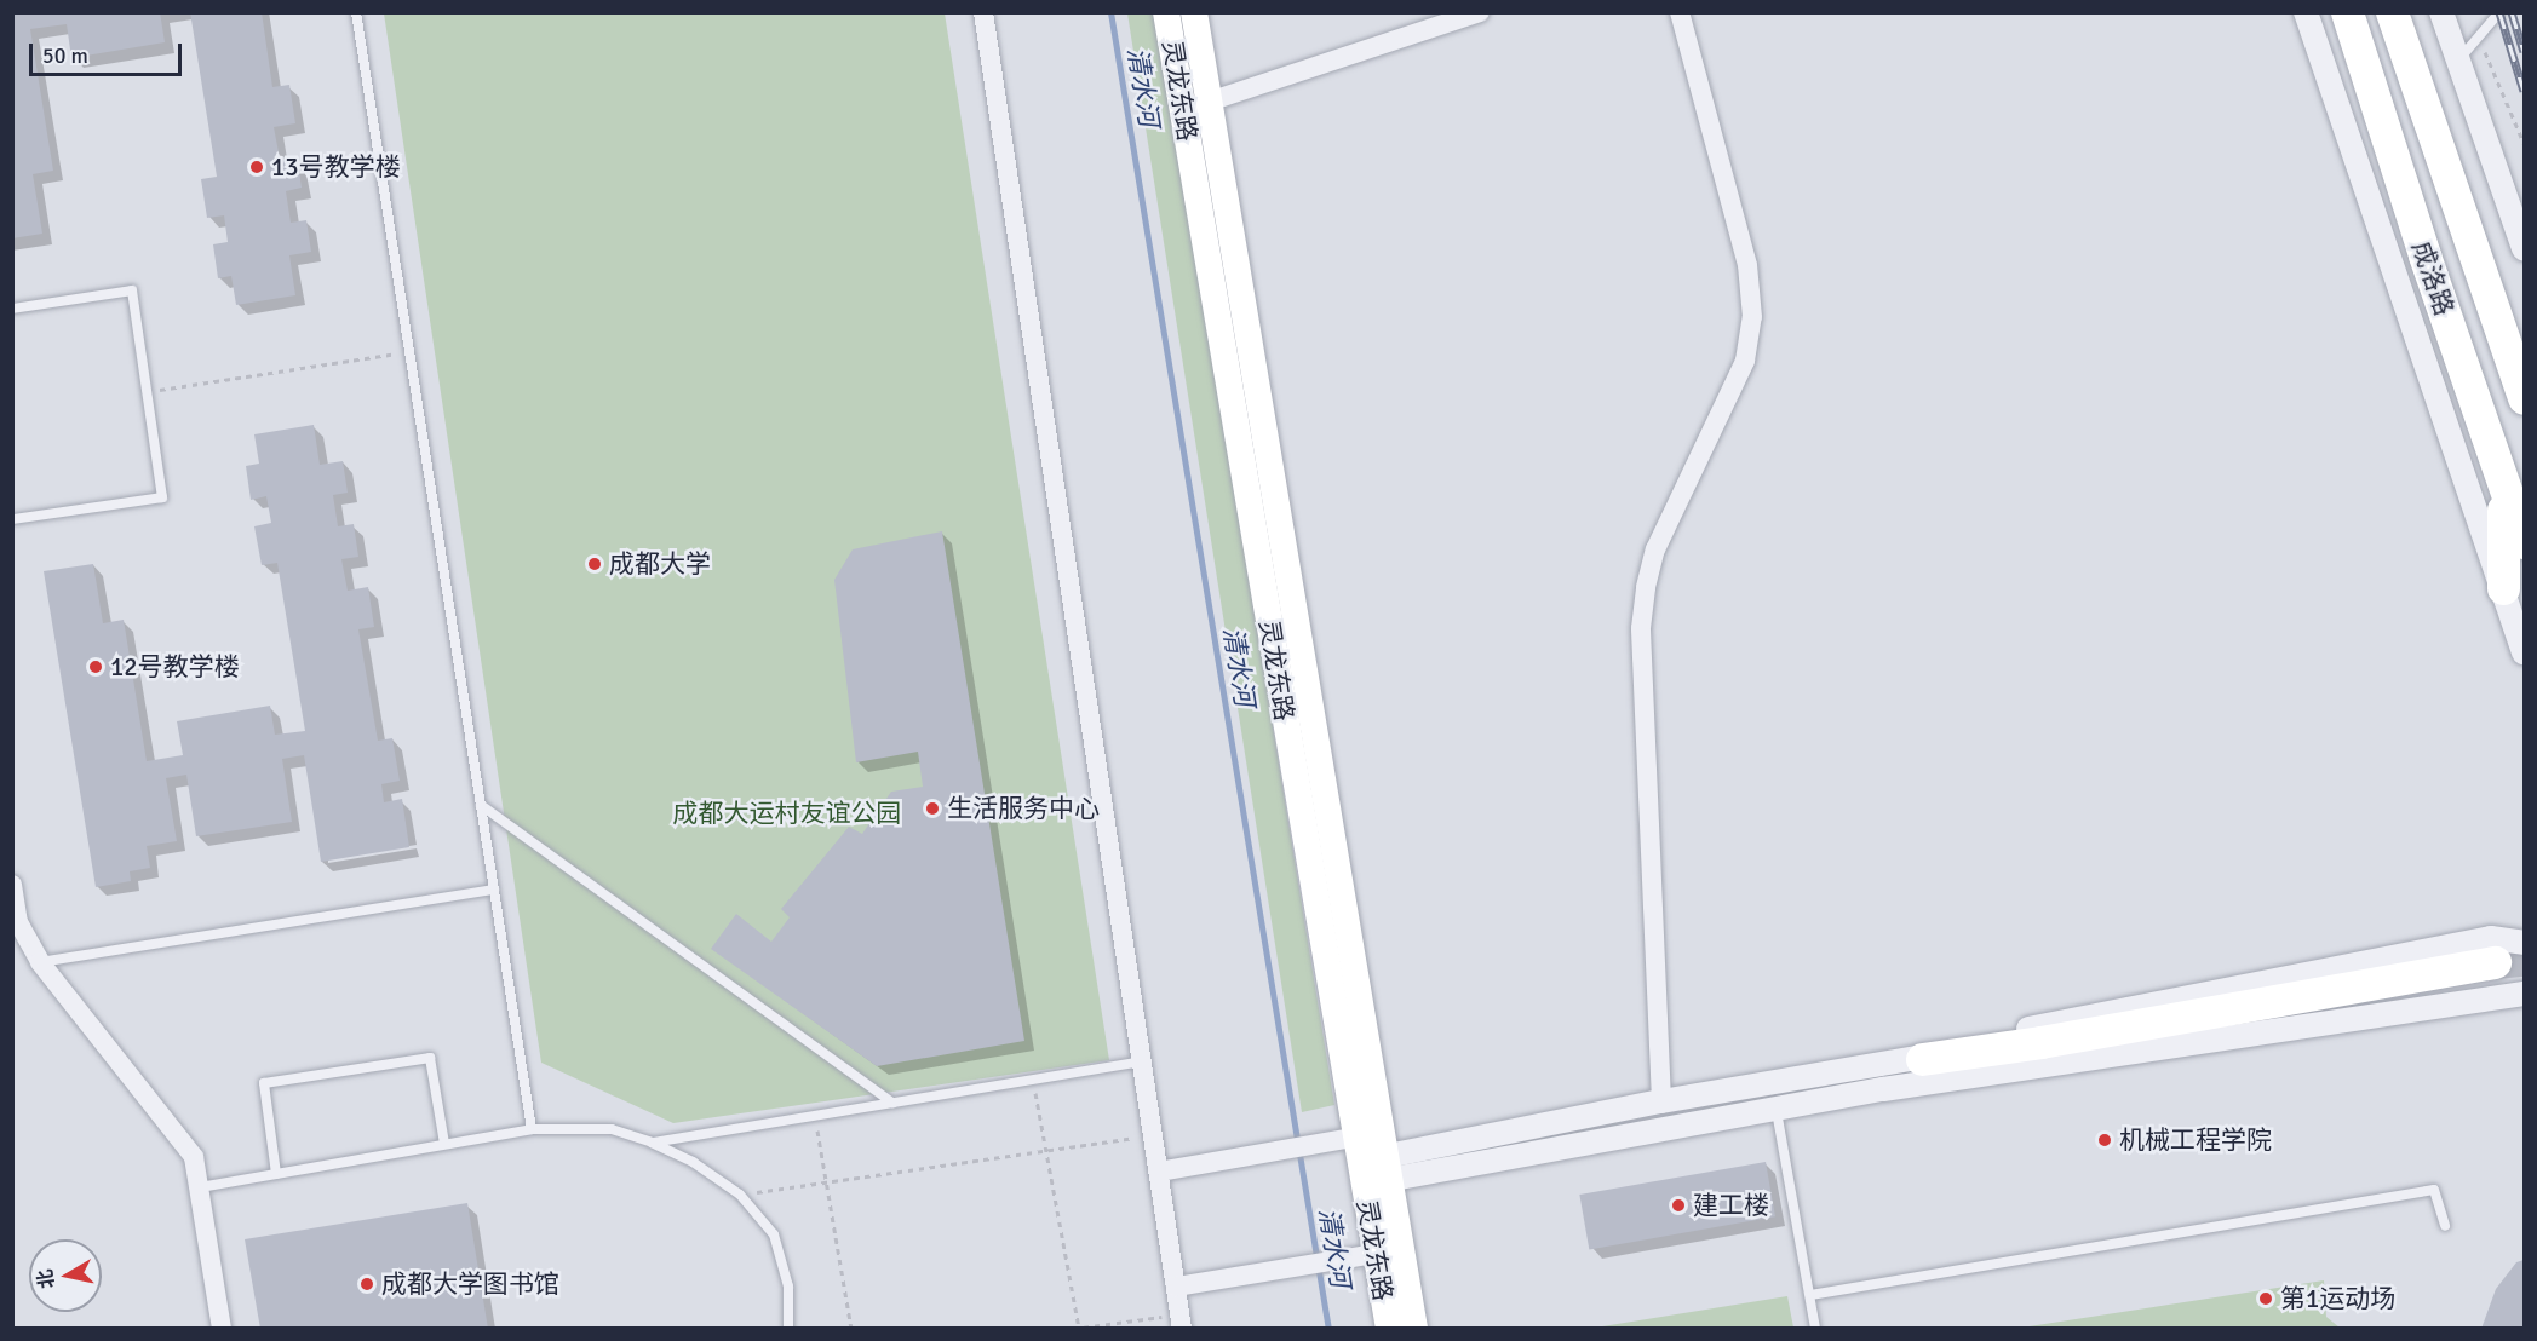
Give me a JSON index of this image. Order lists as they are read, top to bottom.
{
  "streets": {
    "highway": ["成洛路"],
    "main road": ["灵龙东路"]
  },
  "water": ["清水河"],
  "parks": ["成都大运村友谊公园"],
  "places": [
    "13号教学楼",
    "成都大学",
    "12号教学楼",
    "生活服务中心",
    "机械工程学院",
    "建工楼",
    "成都大学图书馆",
    "第1运动场"
  ],
  "scale_bar": "50 m",
  "north": "left"
}
